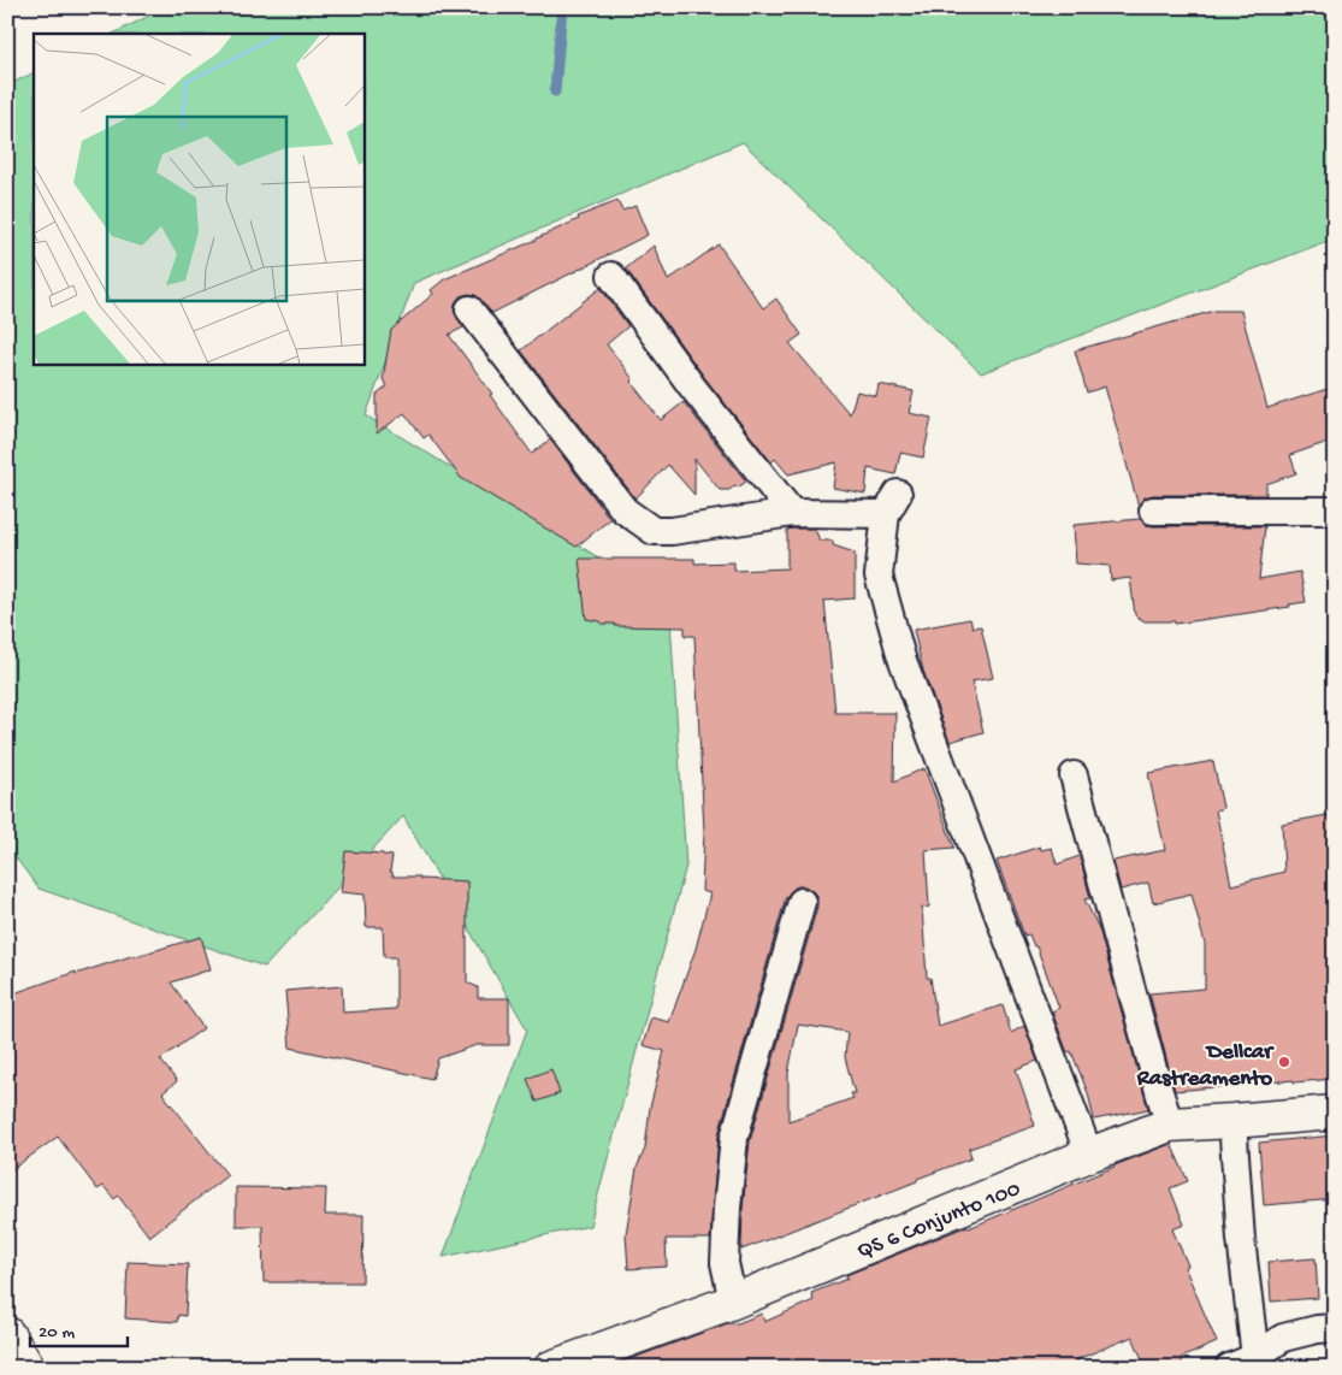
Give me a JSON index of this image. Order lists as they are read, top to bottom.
{
  "streets": {
    "street": ["QS 6 Conjunto 100"]
  },
  "places": ["Dellcar Rastreamento"],
  "scale_bar": "20 m"
}
